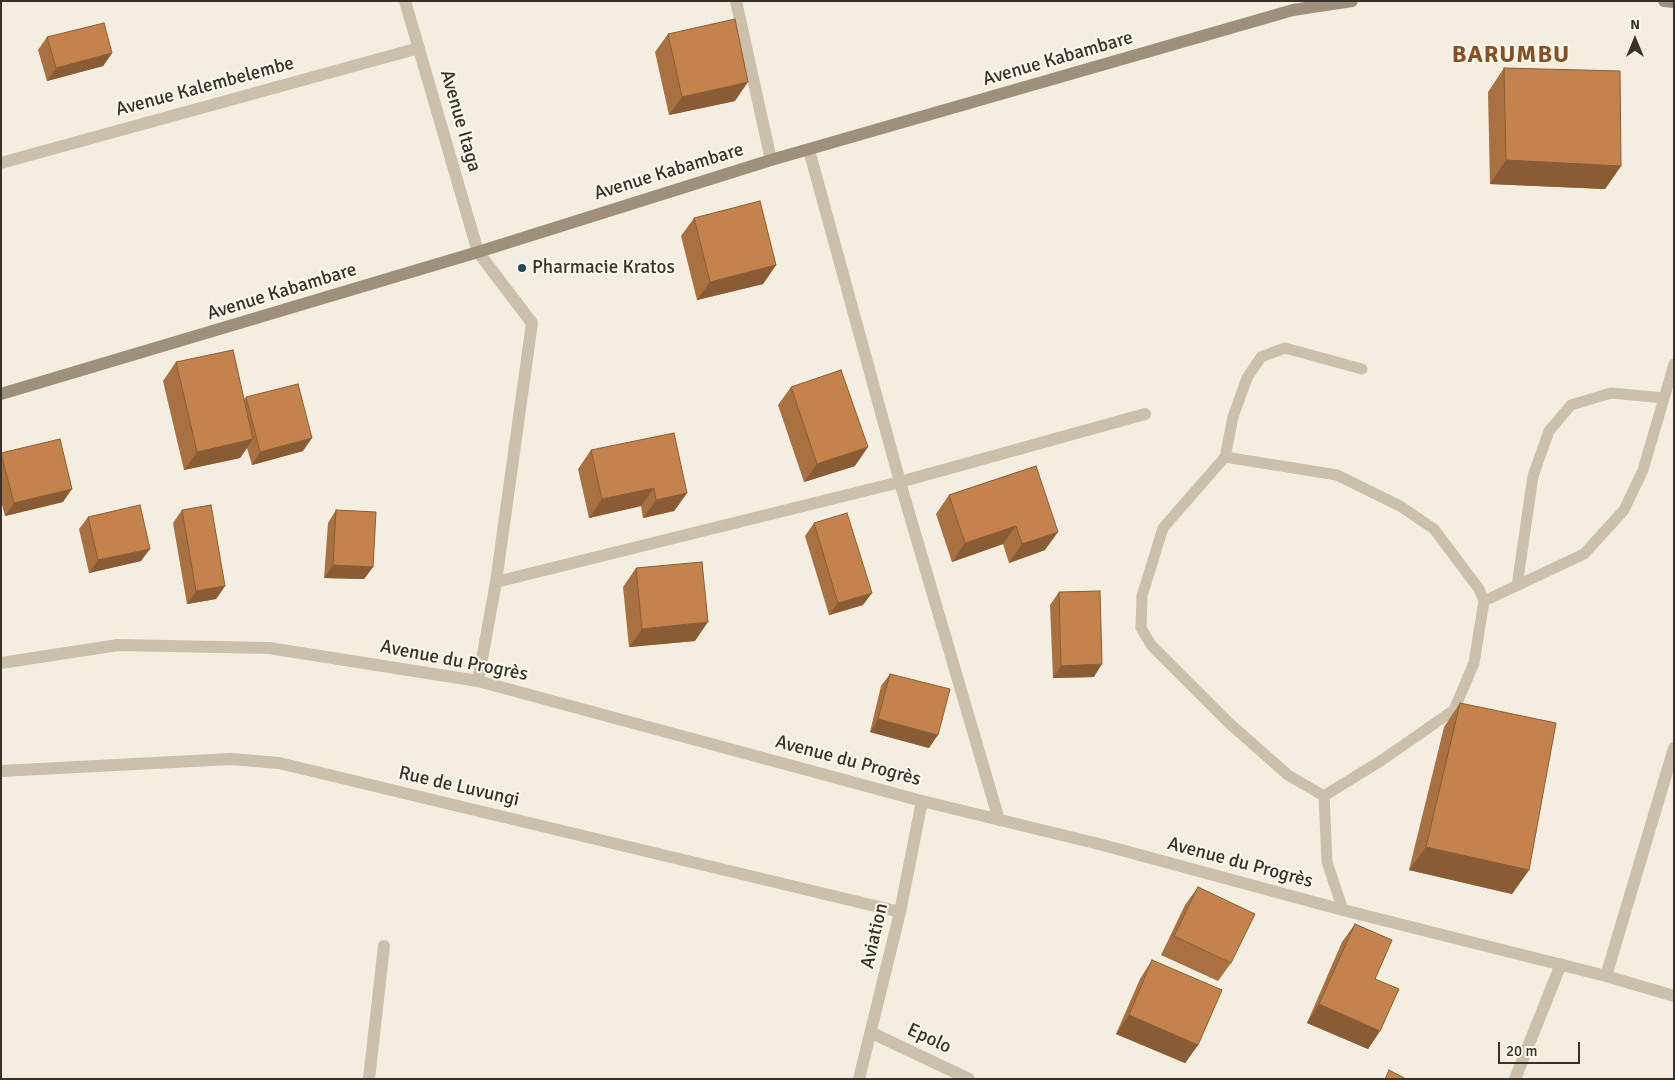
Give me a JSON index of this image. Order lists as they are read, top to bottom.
{
  "streets": {
    "main road": ["Avenue Kabambare"],
    "street": [
      "Avenue Kalembelembe",
      "Avenue Itaga",
      "Avenue du Progrès",
      "Rue de Luvungi",
      "Aviation",
      "Epolo"
    ]
  },
  "crossings": [
    ["Avenue Kabambare", "Avenue Itaga"],
    ["Avenue Kalembelembe", "Avenue Itaga"],
    ["Avenue du Progrès", "Aviation"],
    ["Rue de Luvungi", "Aviation"],
    ["Aviation", "Epolo"]
  ],
  "districts": ["BARUMBU"],
  "places": ["Pharmacie Kratos"],
  "scale_bar": "20 m",
  "north": "top"
}
